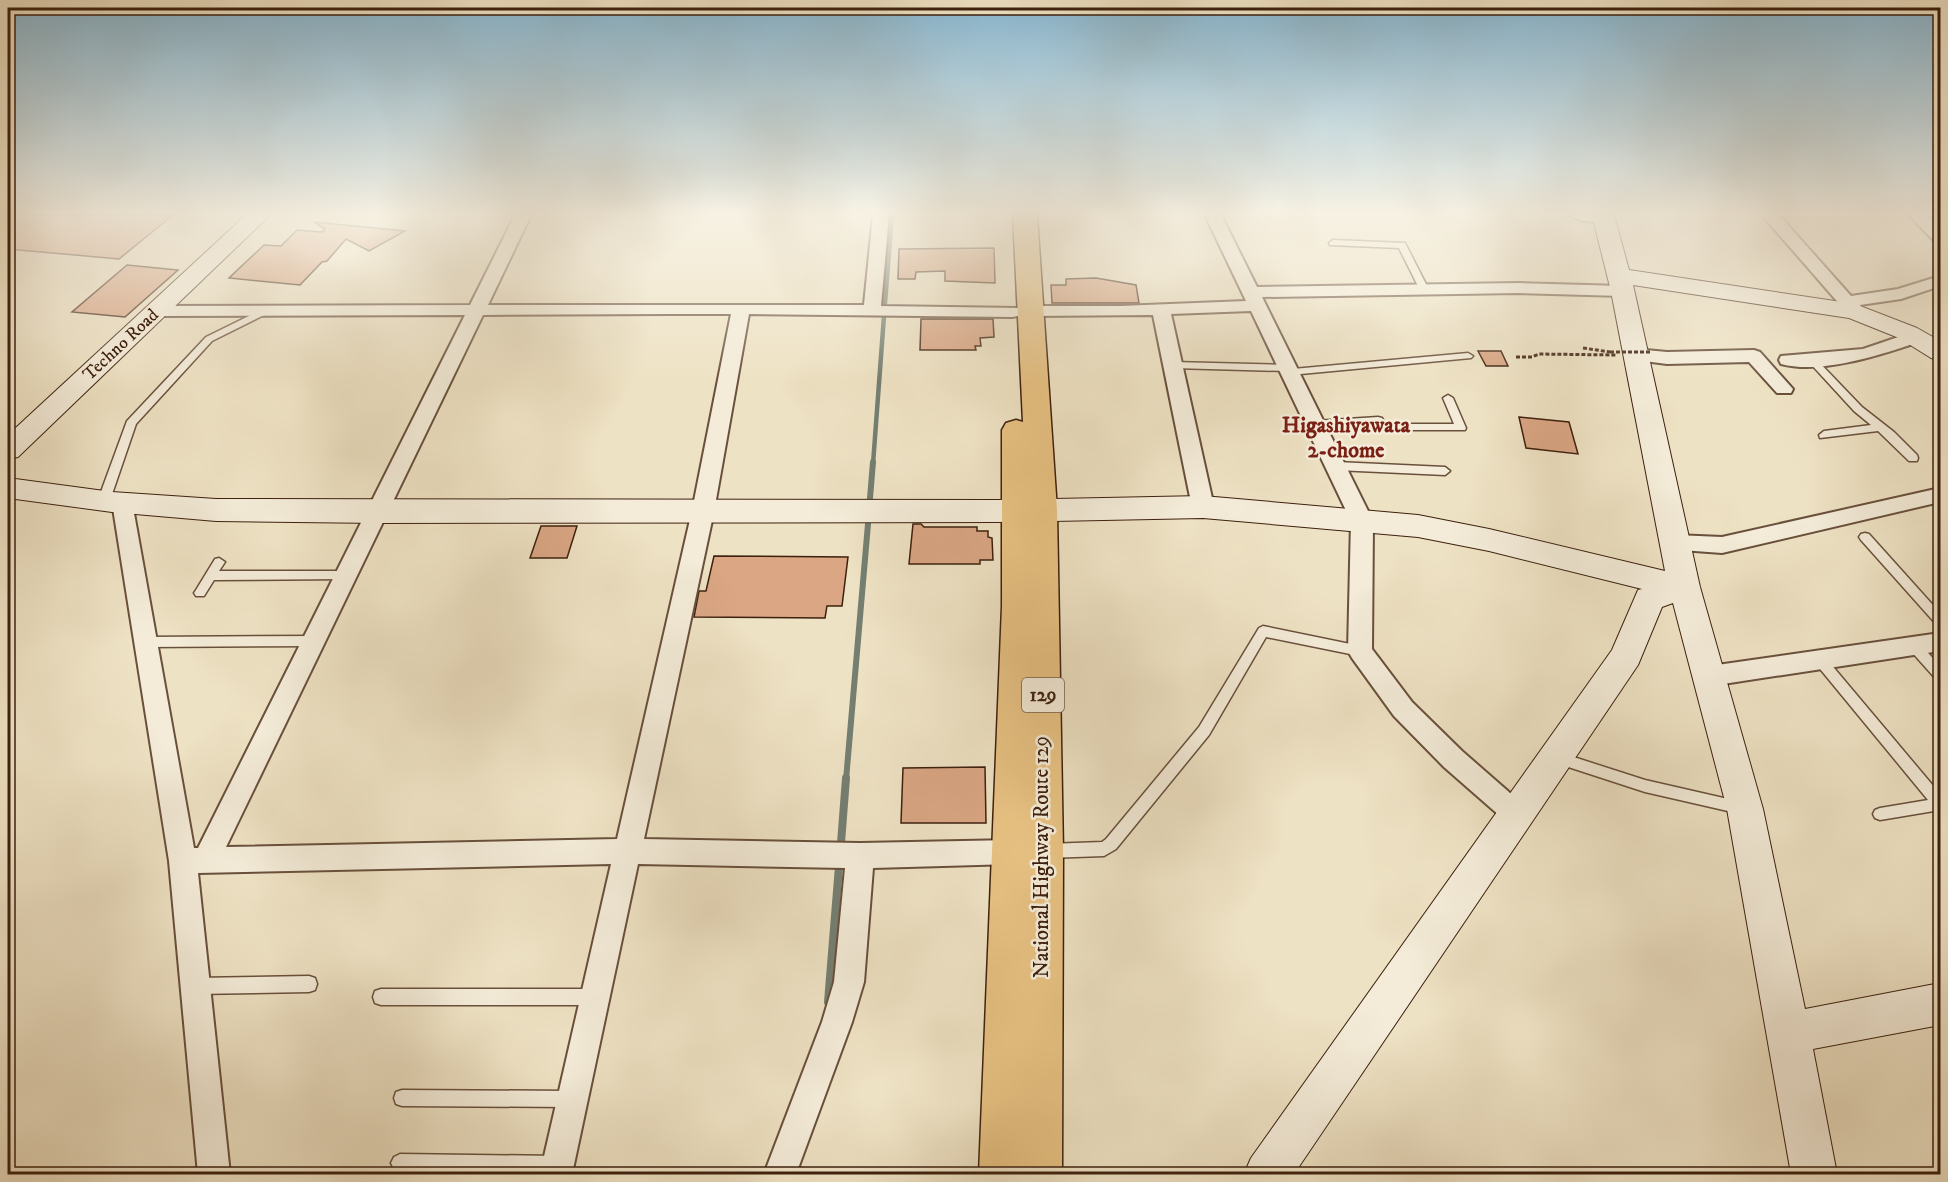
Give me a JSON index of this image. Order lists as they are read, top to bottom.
{
  "streets": {
    "highway": ["129", "National Highway Route 129"],
    "street": ["Techno Road"]
  },
  "districts": ["Higashiyawata 2-chome"]
}
